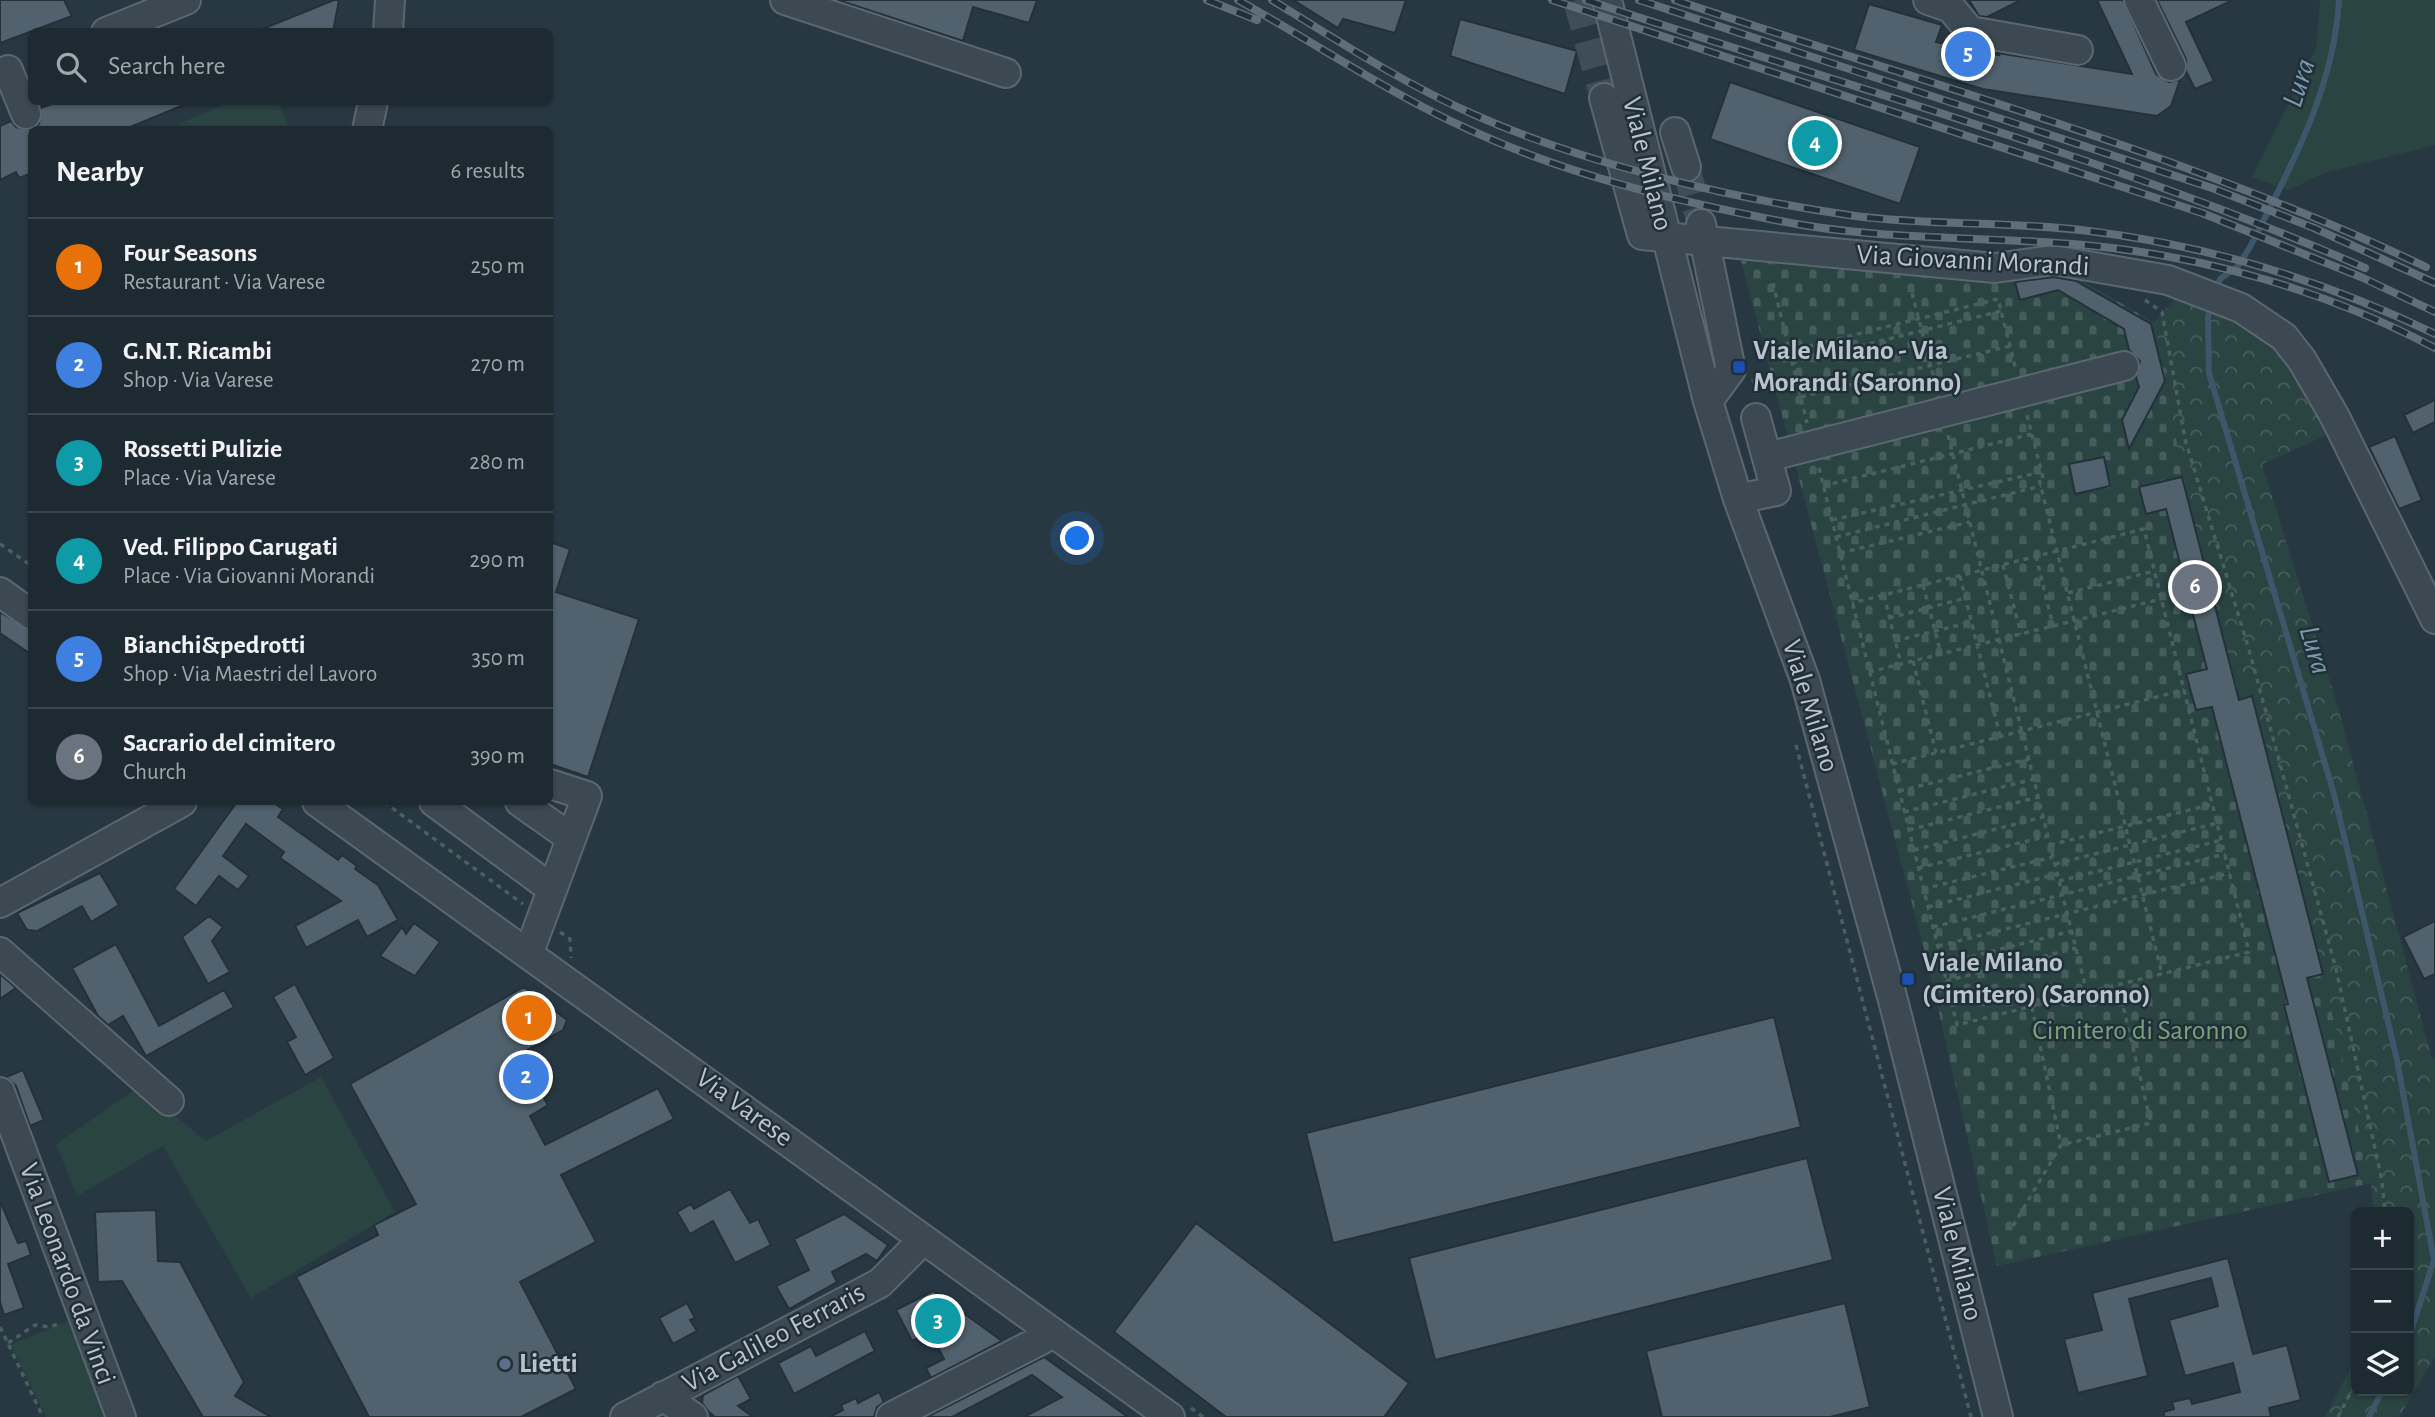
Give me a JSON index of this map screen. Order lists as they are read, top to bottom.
{
  "streets": {
    "street": [
      "Viale Milano",
      "Via Giovanni Morandi",
      "Via Varese",
      "Via Leonardo da Vinci",
      "Via Galileo Ferraris"
    ]
  },
  "crossings": [
    ["Viale Milano", "Via Giovanni Morandi"],
    ["Via Varese", "Via Galileo Ferraris"]
  ],
  "water": ["Lura"],
  "parks": ["Cimitero di Saronno"],
  "places": {
    "transit": ["Viale Milano - Via Morandi (Saronno)", "Viale Milano (Cimitero) (Saronno)"],
    "other": ["Lietti"]
  },
  "page": {
    "pins": [
      "5",
      "4",
      "6",
      "1",
      "2",
      "3"
    ],
    "search": "Search here",
    "heading": ["Nearby", "6 results"],
    "list": [
      {
        "mark": "1",
        "name": "Four Seasons",
        "note": "Restaurant · Via Varese",
        "value": "250 m"
      },
      {
        "mark": "2",
        "name": "G.N.T. Ricambi",
        "note": "Shop · Via Varese",
        "value": "270 m"
      },
      {
        "mark": "3",
        "name": "Rossetti Pulizie",
        "note": "Place · Via Varese",
        "value": "280 m"
      },
      {
        "mark": "4",
        "name": "Ved. Filippo Carugati",
        "note": "Place · Via Giovanni Morandi",
        "value": "290 m"
      },
      {
        "mark": "5",
        "name": "Bianchi&pedrotti",
        "note": "Shop · Via Maestri del Lavoro",
        "value": "350 m"
      },
      {
        "mark": "6",
        "name": "Sacrario del cimitero",
        "note": "Church",
        "value": "390 m"
      }
    ],
    "map_buttons": ["+", "−"]
  }
}
